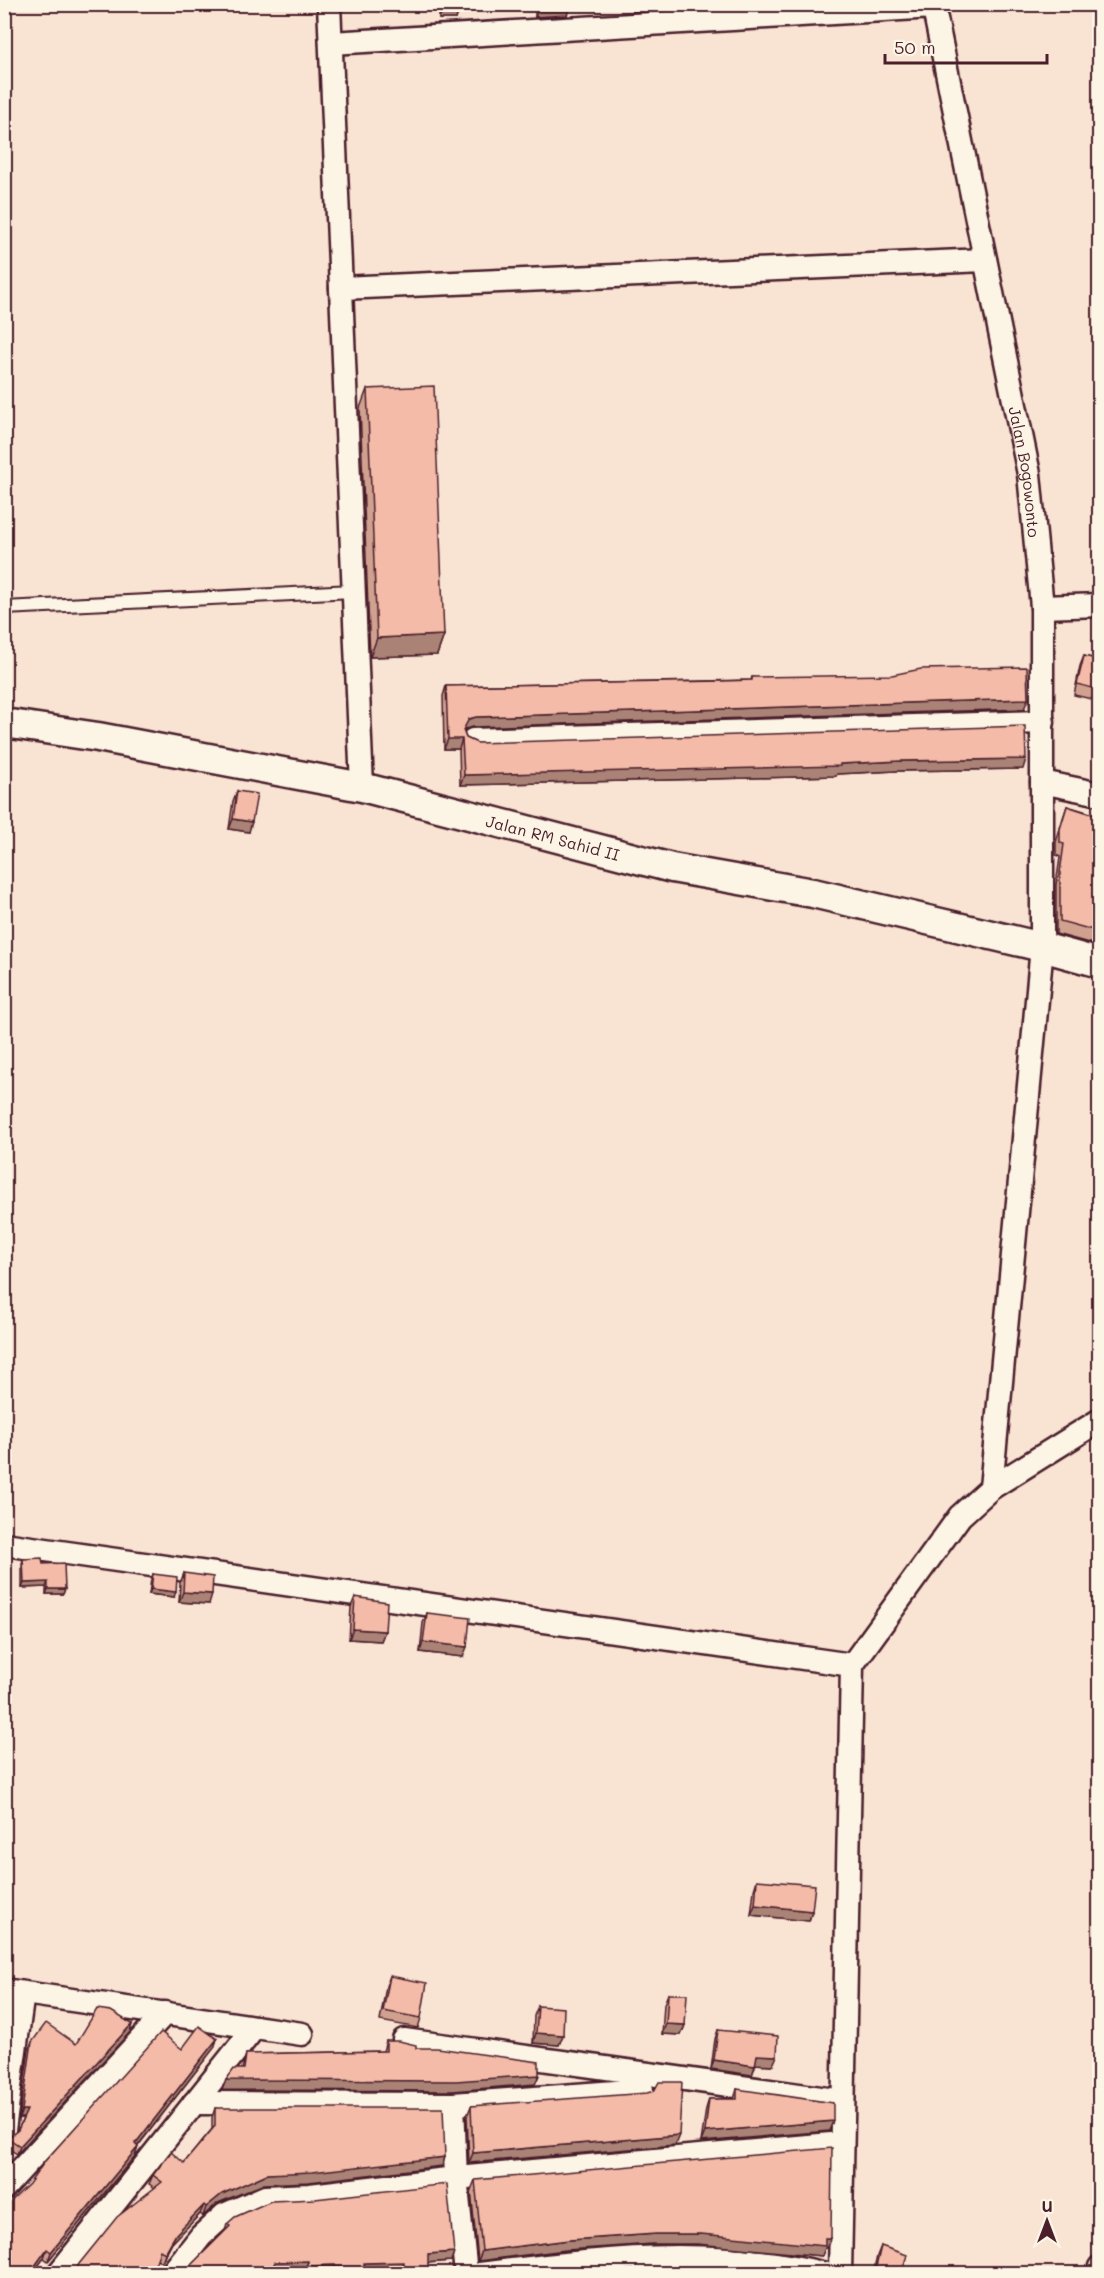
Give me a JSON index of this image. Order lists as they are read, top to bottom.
{
  "streets": {
    "street": ["Jalan Bogowonto", "Jalan RM Sahid II"]
  },
  "crossings": [
    ["Jalan Bogowonto", "Jalan RM Sahid II"]
  ],
  "scale_bar": "50 m",
  "north": "top"
}
